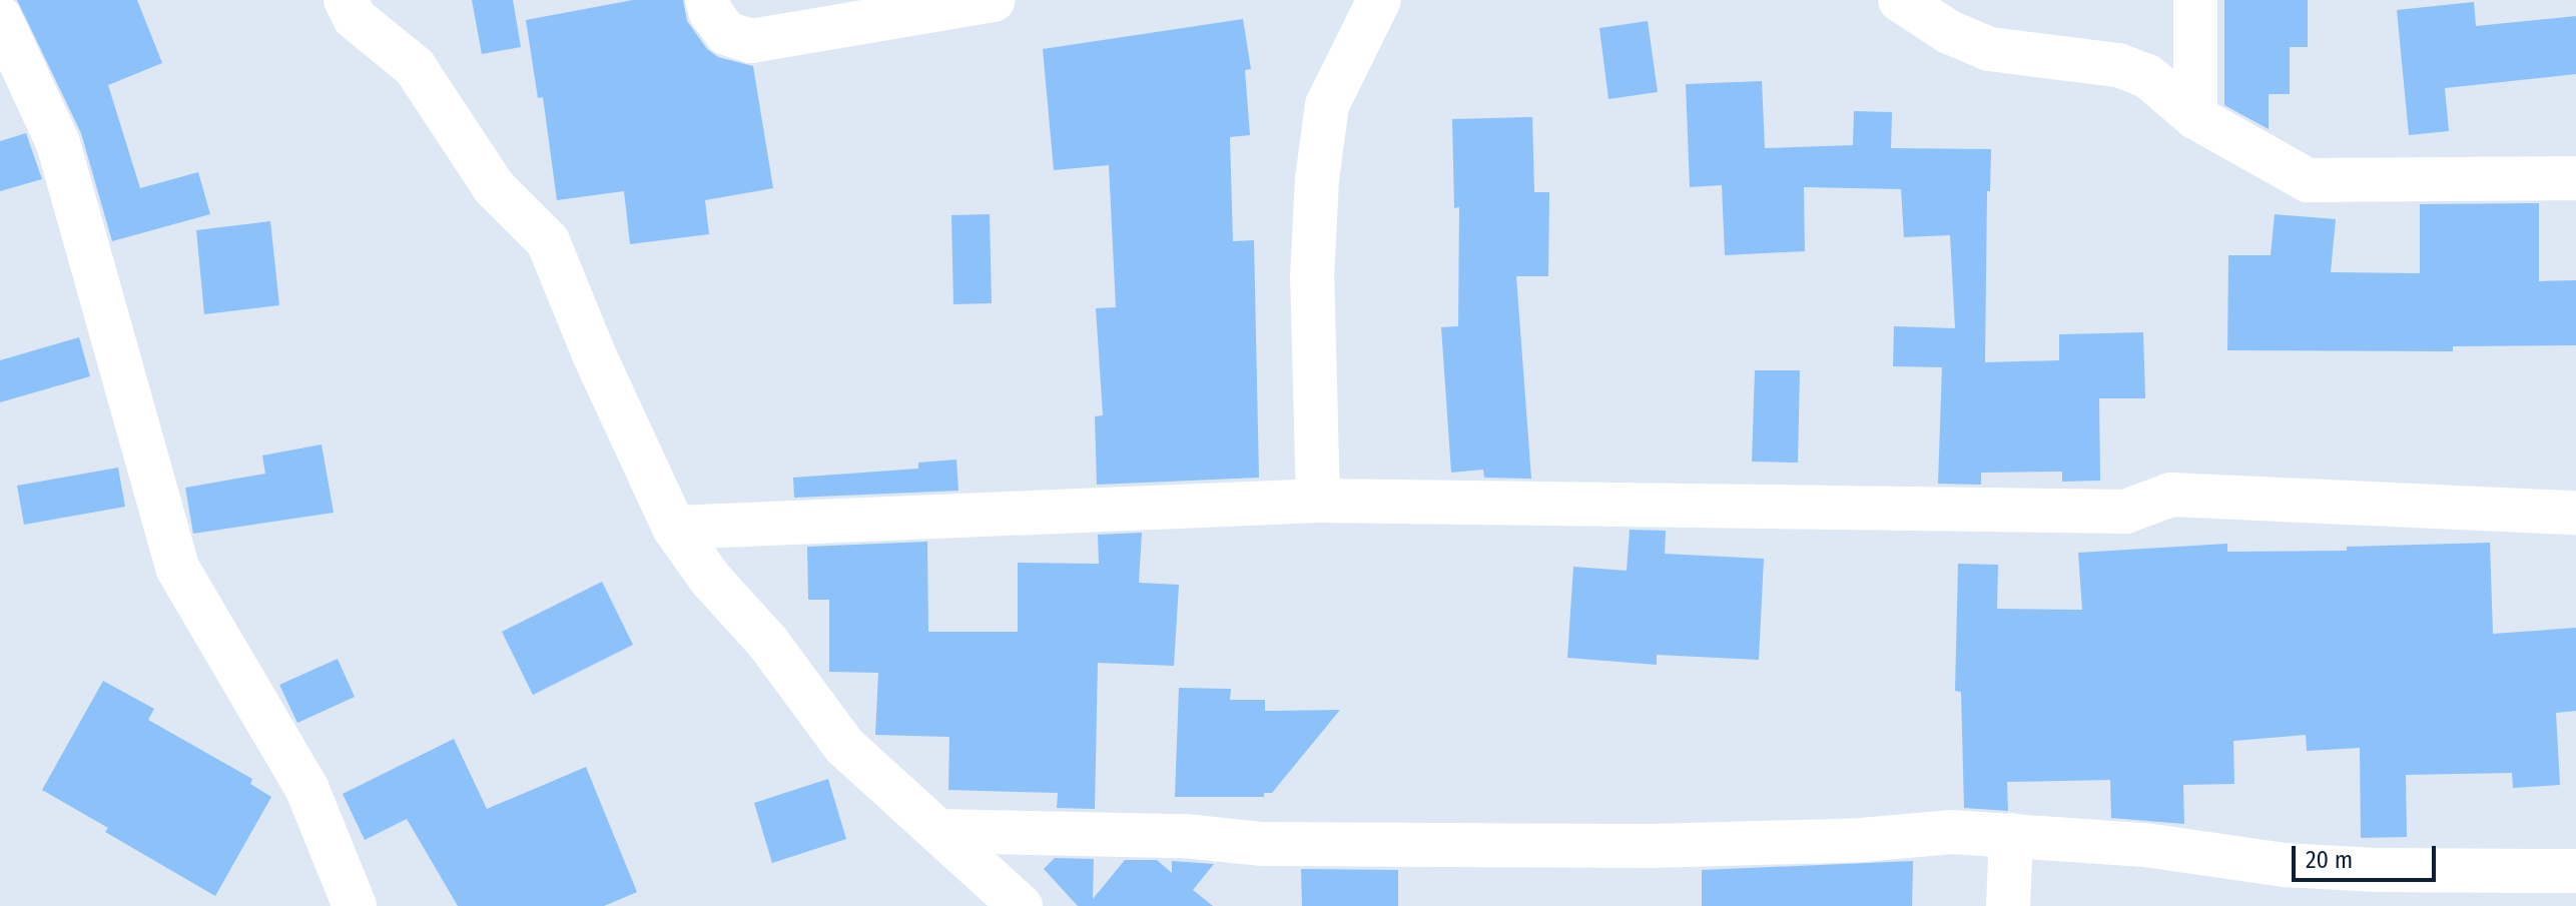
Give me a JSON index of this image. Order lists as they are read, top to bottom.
{
  "scale_bar": "20 m"
}
